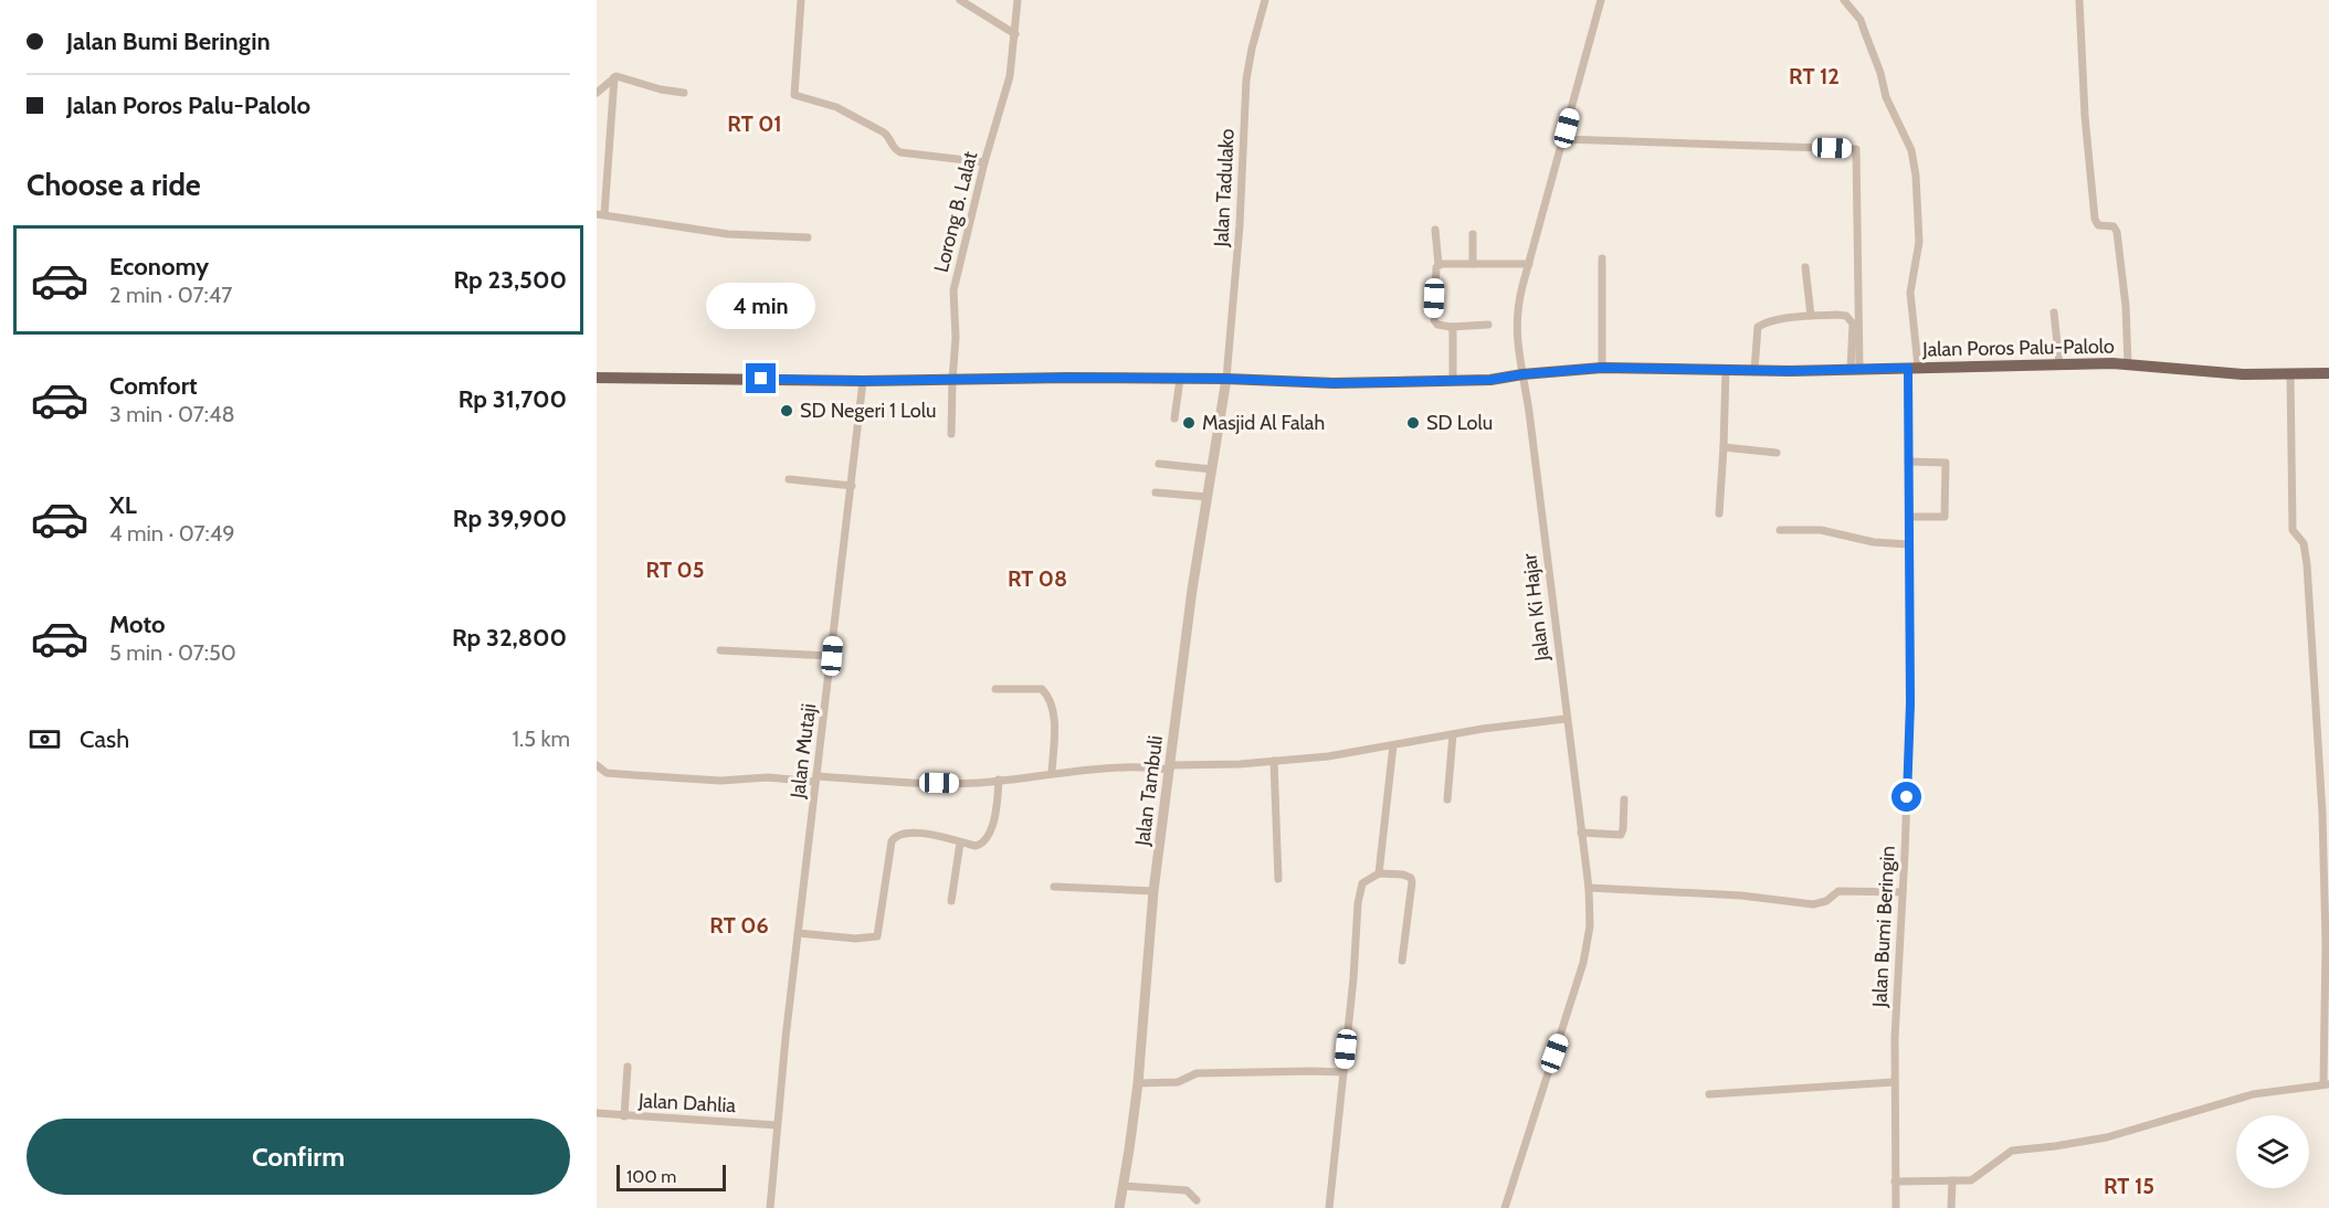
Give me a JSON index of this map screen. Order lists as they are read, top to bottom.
{
  "streets": {
    "main road": ["Jalan Poros Palu-Palolo"],
    "street": [
      "Jalan Tadulako",
      "Lorong B. Lalat",
      "Jalan Ki Hajar",
      "Jalan Mutaji",
      "Jalan Tambuli",
      "Jalan Bumi Beringin",
      "Jalan Dahlia"
    ]
  },
  "crossings": [
    ["Jalan Tadulako", "Jalan Poros Palu-Palolo"],
    ["Jalan Tadulako", "Jalan Tambuli"],
    ["Lorong B. Lalat", "Jalan Poros Palu-Palolo"],
    ["Jalan Poros Palu-Palolo", "Jalan Ki Hajar"],
    ["Jalan Poros Palu-Palolo", "Jalan Mutaji"],
    ["Jalan Poros Palu-Palolo", "Jalan Tambuli"],
    ["Jalan Poros Palu-Palolo", "Jalan Bumi Beringin"],
    ["Jalan Mutaji", "Jalan Dahlia"]
  ],
  "districts": [
    "RT 12",
    "RT 01",
    "RT 05",
    "RT 08",
    "RT 06",
    "RT 15"
  ],
  "places": ["SD Negeri 1 Lolu", "Masjid Al Falah", "SD Lolu"],
  "scale_bar": "100 m",
  "page": {
    "banner": ["Jalan Bumi Beringin", "Jalan Poros Palu-Palolo"],
    "heading": "Choose a ride",
    "list": [
      {
        "name": "Economy",
        "note": "2 min · 07:47",
        "value": "Rp 23,500"
      },
      {
        "name": "Comfort",
        "note": "3 min · 07:48",
        "value": "Rp 31,700"
      },
      {
        "name": "XL",
        "note": "4 min · 07:49",
        "value": "Rp 39,900"
      },
      {
        "name": "Moto",
        "note": "5 min · 07:50",
        "value": "Rp 32,800"
      }
    ],
    "bubble": "4 min",
    "pay": ["Cash", "1.5 km"],
    "buttons": "Confirm",
    "scale": "100 m"
  }
}
